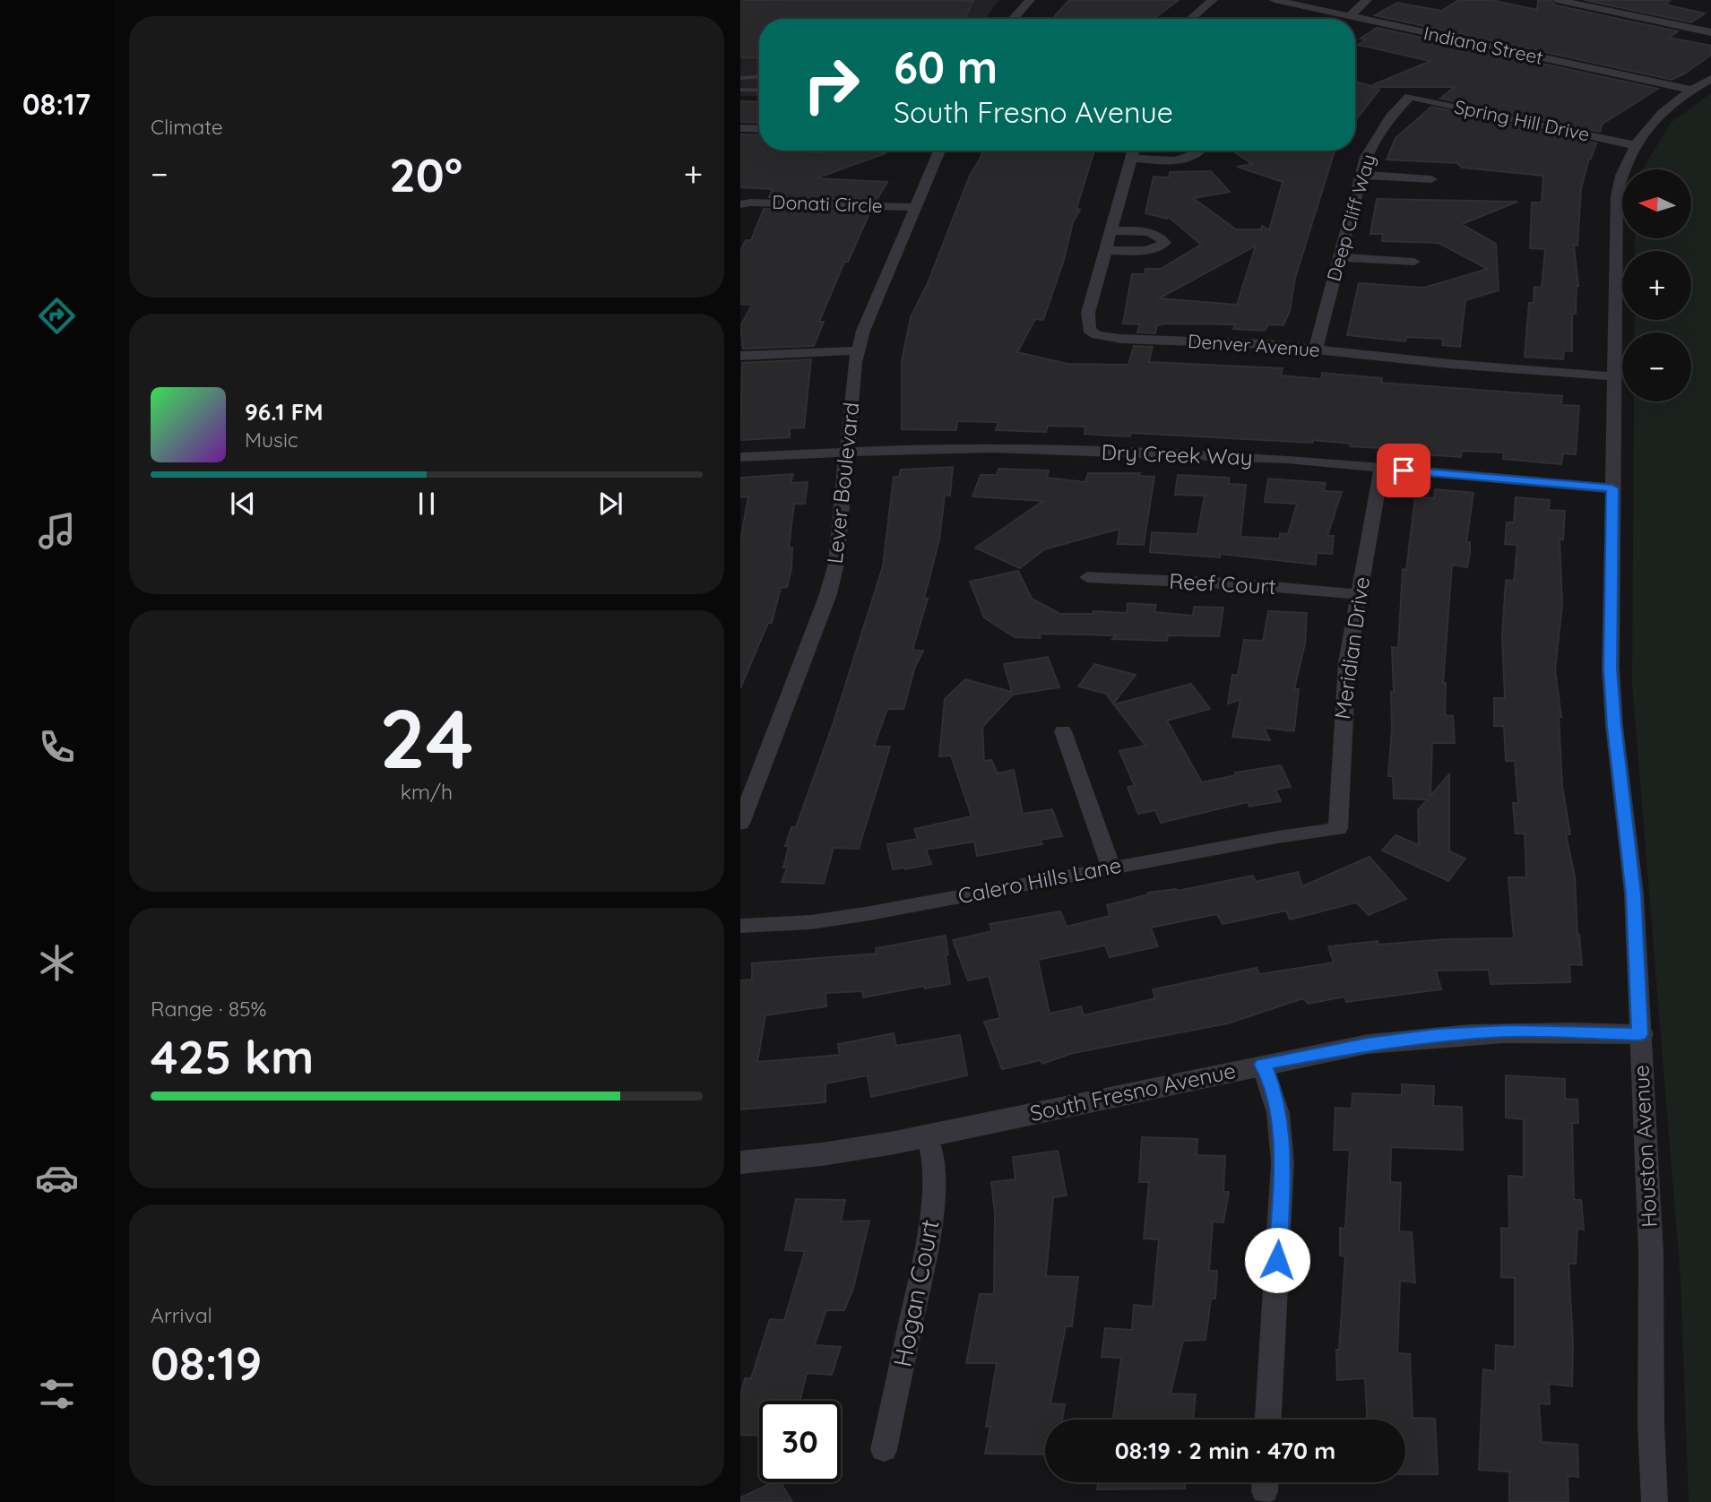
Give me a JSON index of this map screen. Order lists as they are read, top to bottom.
{
  "streets": {
    "street": [
      "Indiana Street",
      "Spring Hill Drive",
      "Donati Circle",
      "Deep Cliff Way",
      "Denver Avenue",
      "Dry Creek Way",
      "Lever Boulevard",
      "Reef Court",
      "Meridian Drive",
      "Calero Hills Lane",
      "South Fresno Avenue",
      "Houston Avenue",
      "Hogan Court"
    ]
  },
  "crossings": [
    ["Indiana Street", "Houston Avenue"],
    ["Spring Hill Drive", "Deep Cliff Way"],
    ["Spring Hill Drive", "Houston Avenue"],
    ["Donati Circle", "Lever Boulevard"],
    ["Deep Cliff Way", "Denver Avenue"],
    ["Denver Avenue", "Houston Avenue"],
    ["Dry Creek Way", "Lever Boulevard"],
    ["Dry Creek Way", "Meridian Drive"],
    ["Dry Creek Way", "Houston Avenue"],
    ["Reef Court", "Meridian Drive"],
    ["Meridian Drive", "Calero Hills Lane"],
    ["South Fresno Avenue", "Houston Avenue"],
    ["South Fresno Avenue", "Hogan Court"]
  ],
  "north": "left",
  "page": {
    "tabs": "08:17",
    "tile": [
      "Climate",
      ["24", "km/h"],
      ["Range · 85%", "425 km"],
      ["Arrival", "08:19"]
    ],
    "turn": ["60 m", "South Fresno Avenue"],
    "heat": ["−", "20°", "+"],
    "map_buttons": ["+", "−"],
    "song": ["96.1 FM", "Music"],
    "limit": "30",
    "trip": "08:19 · 2 min · 470 m"
  }
}
